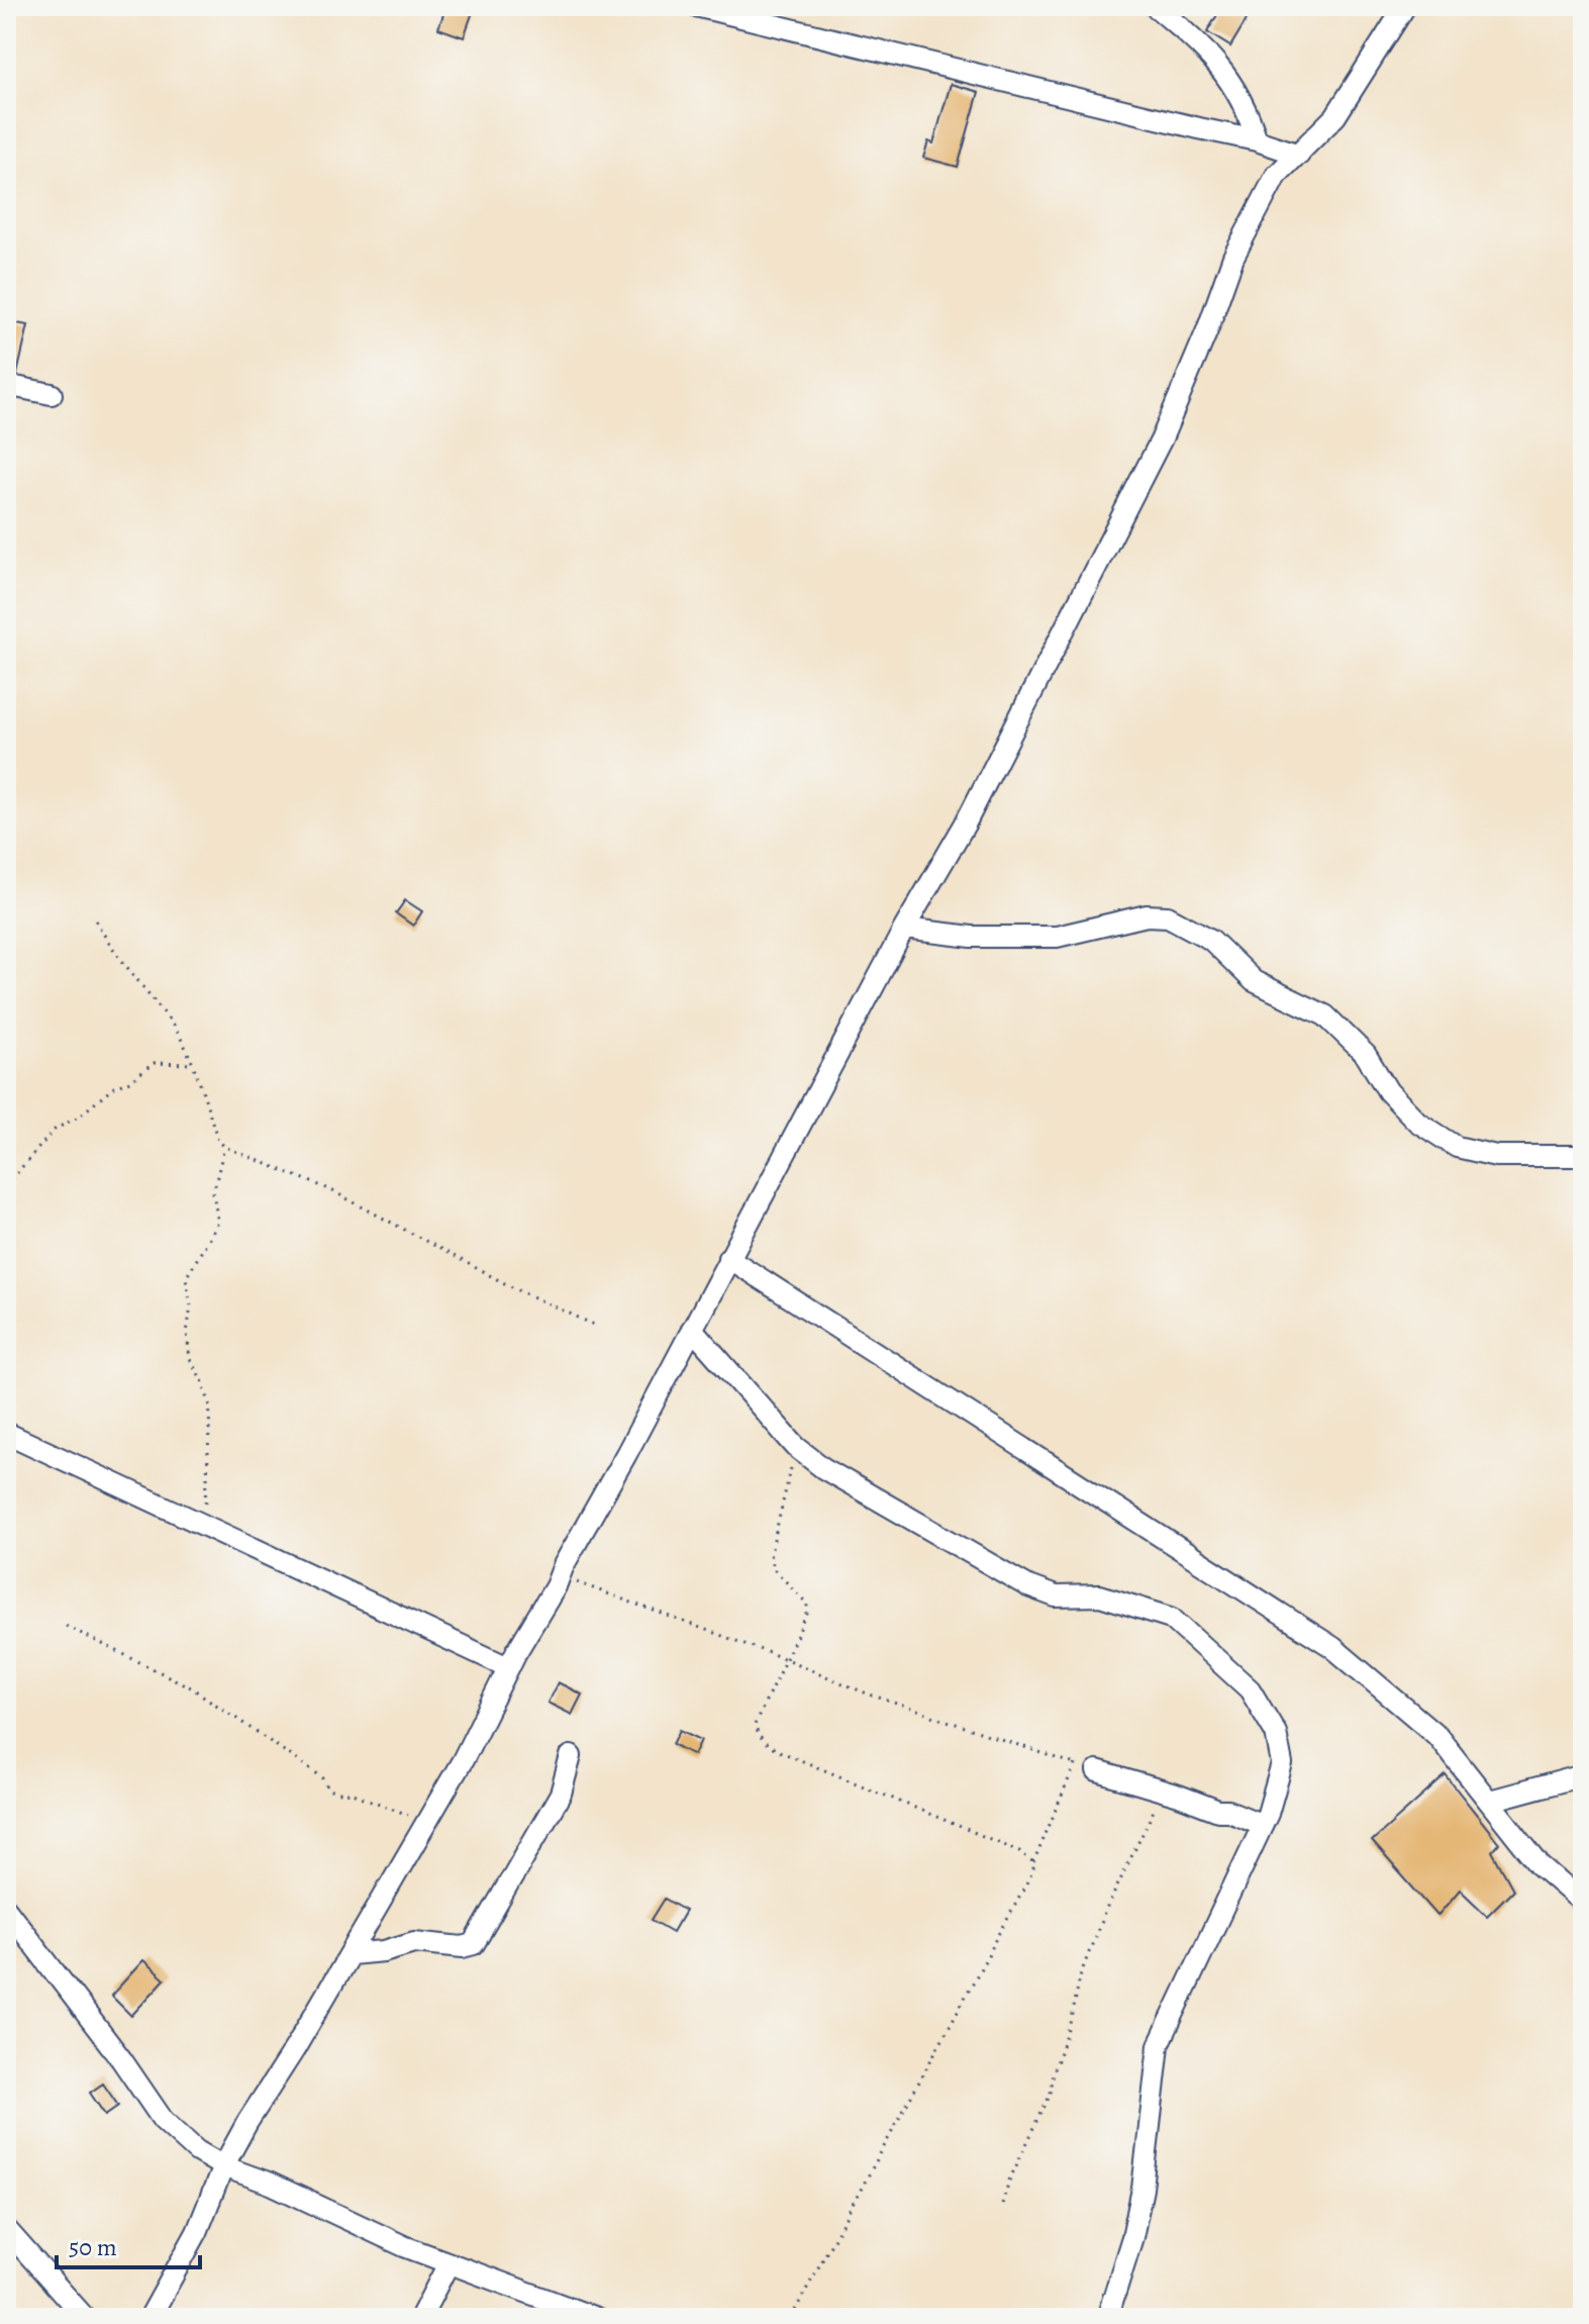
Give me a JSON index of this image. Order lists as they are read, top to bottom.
{
  "scale_bar": "50 m"
}
